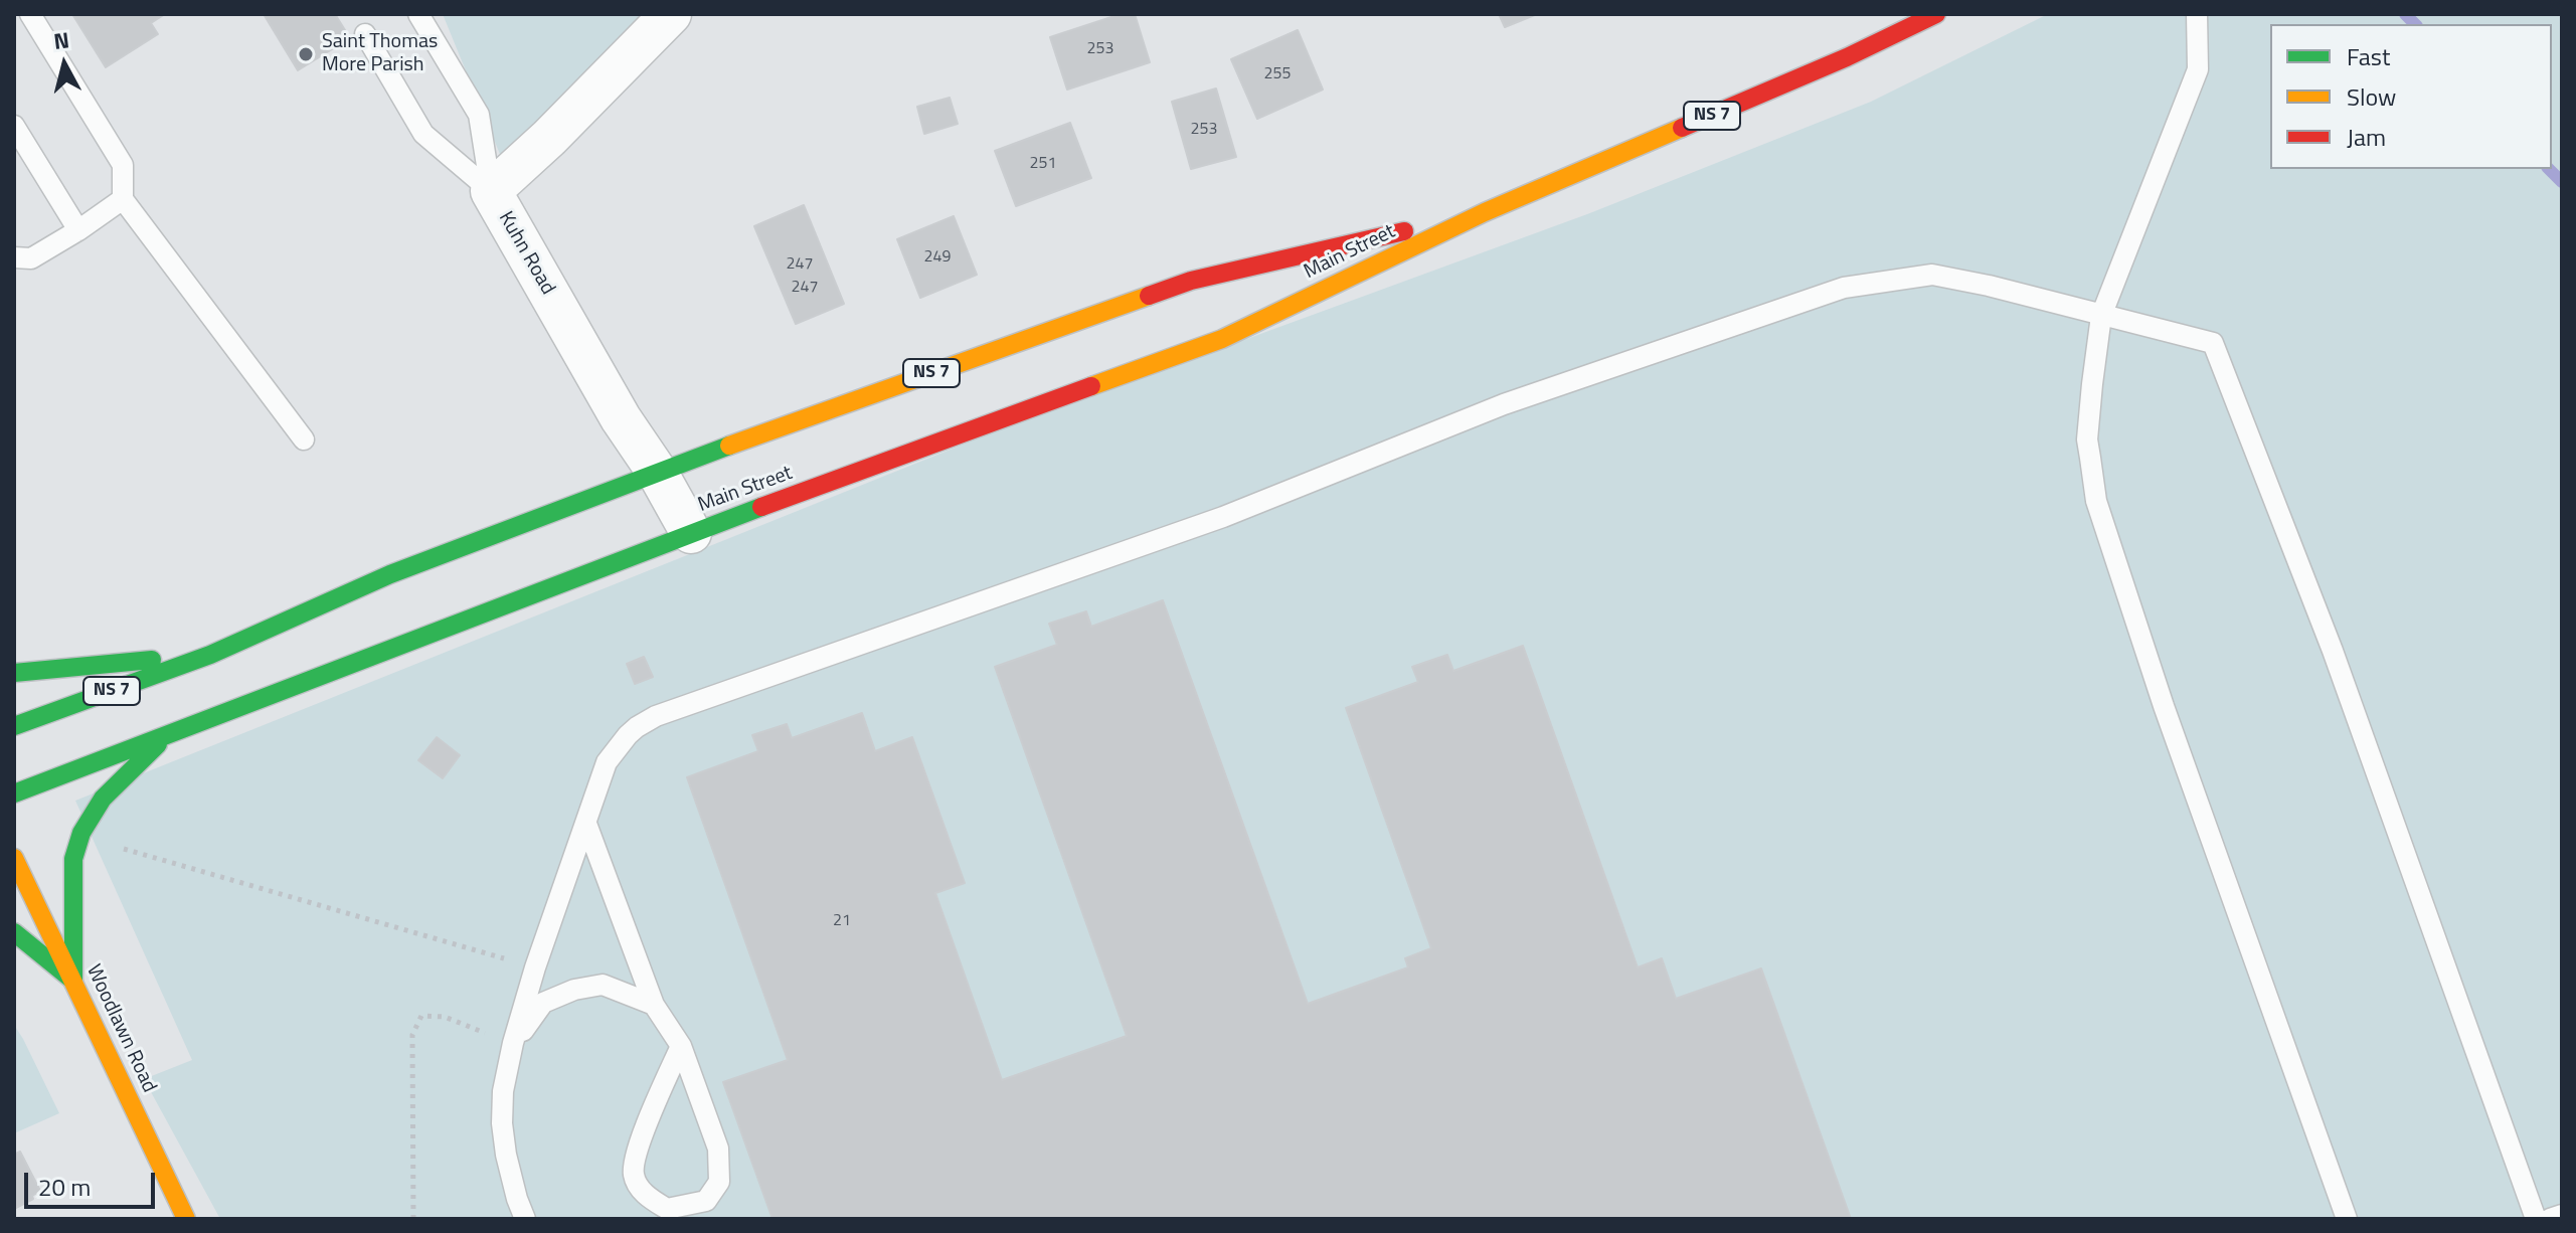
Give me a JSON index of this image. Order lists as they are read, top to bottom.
{
  "streets": {
    "main road": ["NS 7", "Main Street", "Woodlawn Road"],
    "street": ["Kuhn Road"]
  },
  "crossings": [
    ["Main Street", "Kuhn Road"]
  ],
  "places": ["Saint Thomas More Parish"],
  "house_numbers": [
    "253",
    "255",
    "253",
    "251",
    "249",
    "247",
    "247",
    "21"
  ],
  "legend": ["Fast", "Slow", "Jam"],
  "scale_bar": "20 m",
  "north": "top"
}
